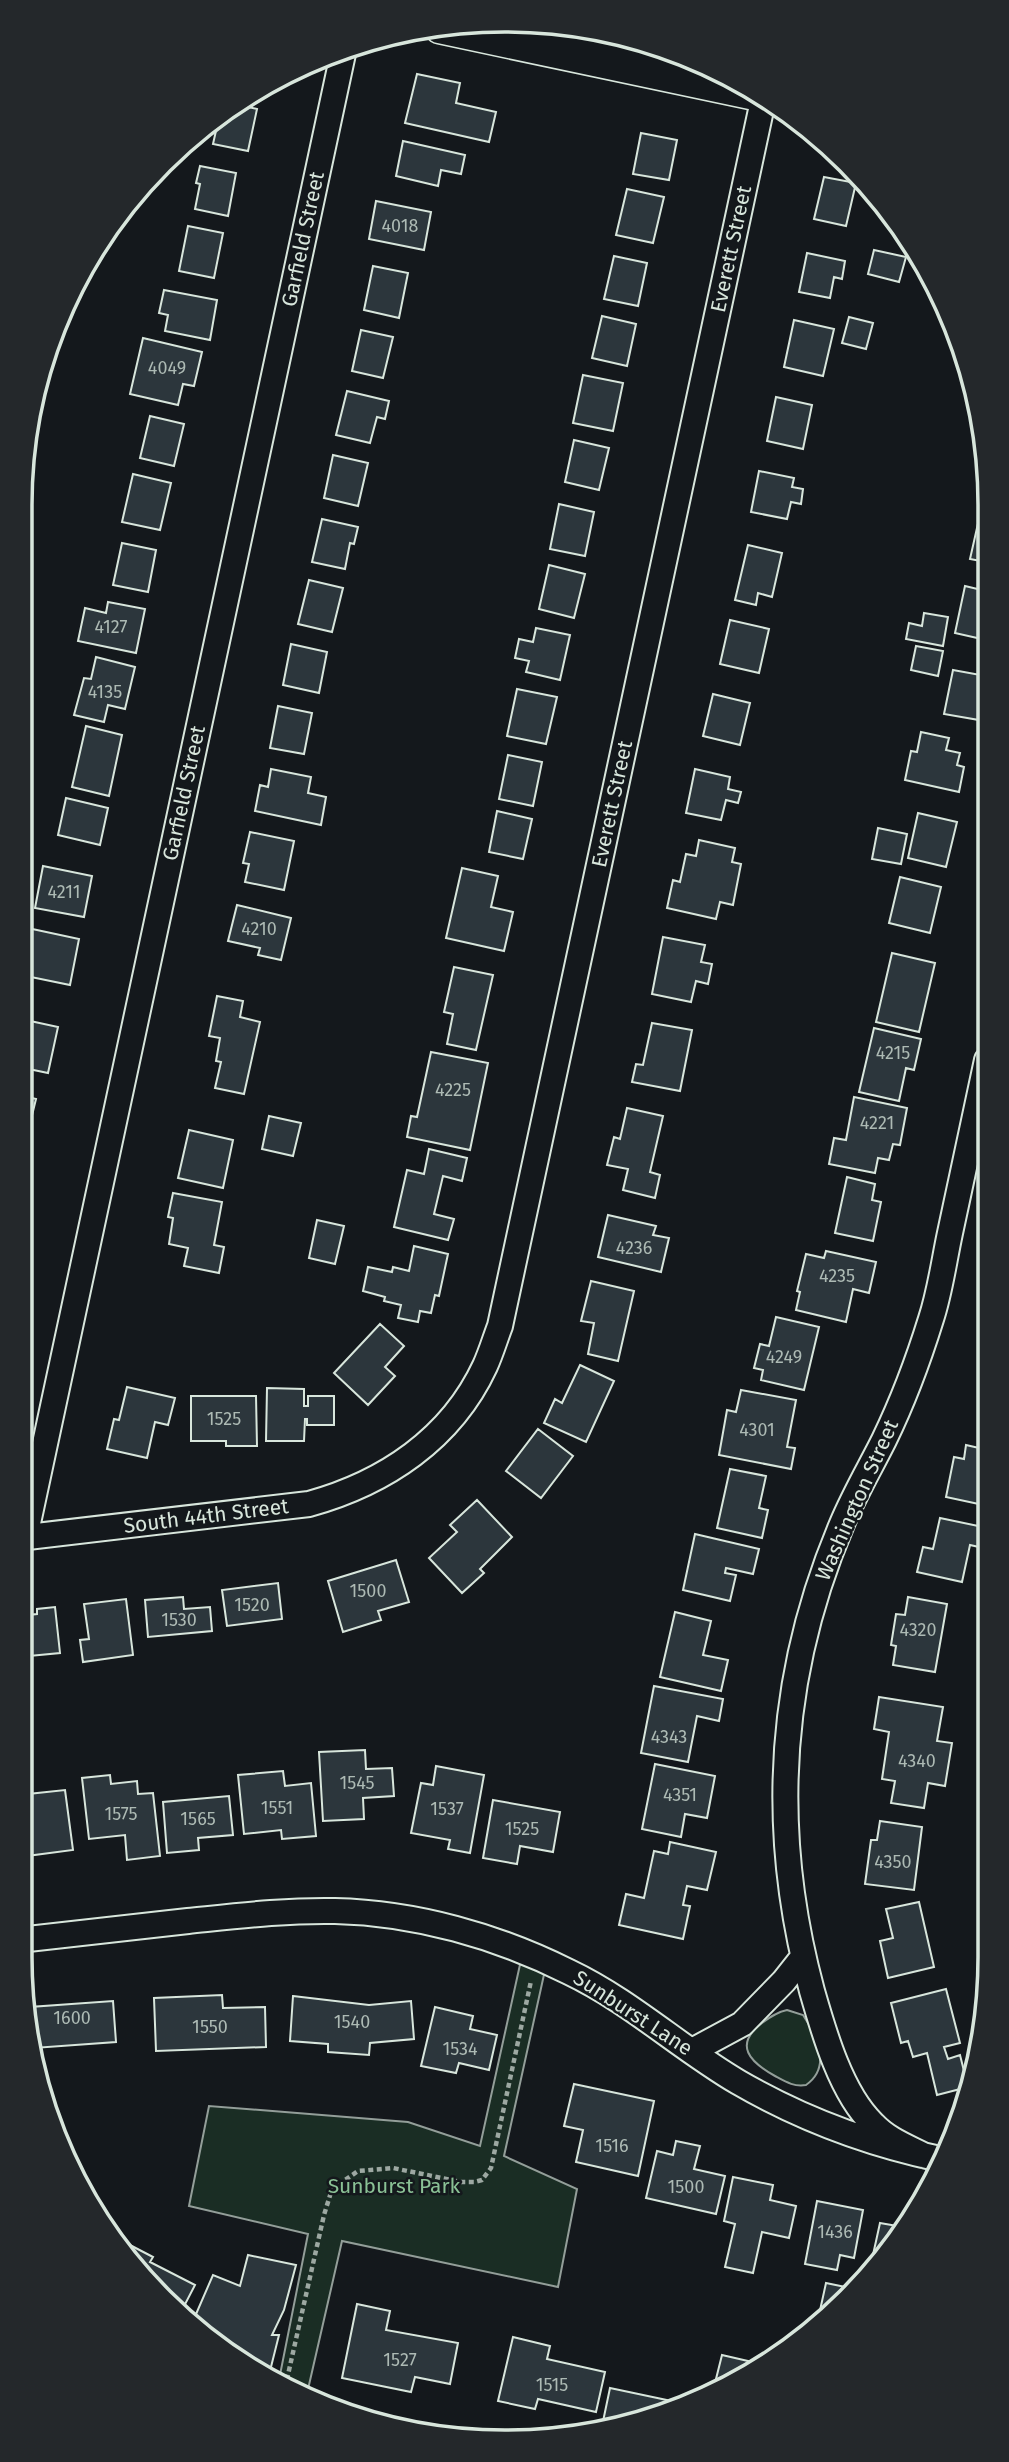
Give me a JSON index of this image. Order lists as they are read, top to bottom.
{
  "streets": {
    "street": [
      "Garfield Street",
      "Everett Street",
      "Washington Street",
      "South 44th Street",
      "Sunburst Lane"
    ]
  },
  "crossings": [
    ["Everett Street", "South 44th Street"],
    ["Washington Street", "Sunburst Lane"]
  ],
  "parks": ["Sunburst Park"],
  "house_numbers": [
    "4018",
    "4049",
    "4127",
    "4135",
    "4211",
    "4210",
    "4215",
    "4225",
    "4221",
    "4236",
    "4235",
    "4249",
    "1525",
    "4301",
    "1500",
    "1520",
    "1530",
    "4320",
    "4343",
    "4340",
    "1545",
    "4351",
    "1551",
    "1537",
    "1575",
    "1565",
    "1525",
    "4350",
    "1600",
    "1540",
    "1550",
    "1534",
    "1516",
    "1500",
    "1436",
    "1527",
    "1515"
  ]
}
